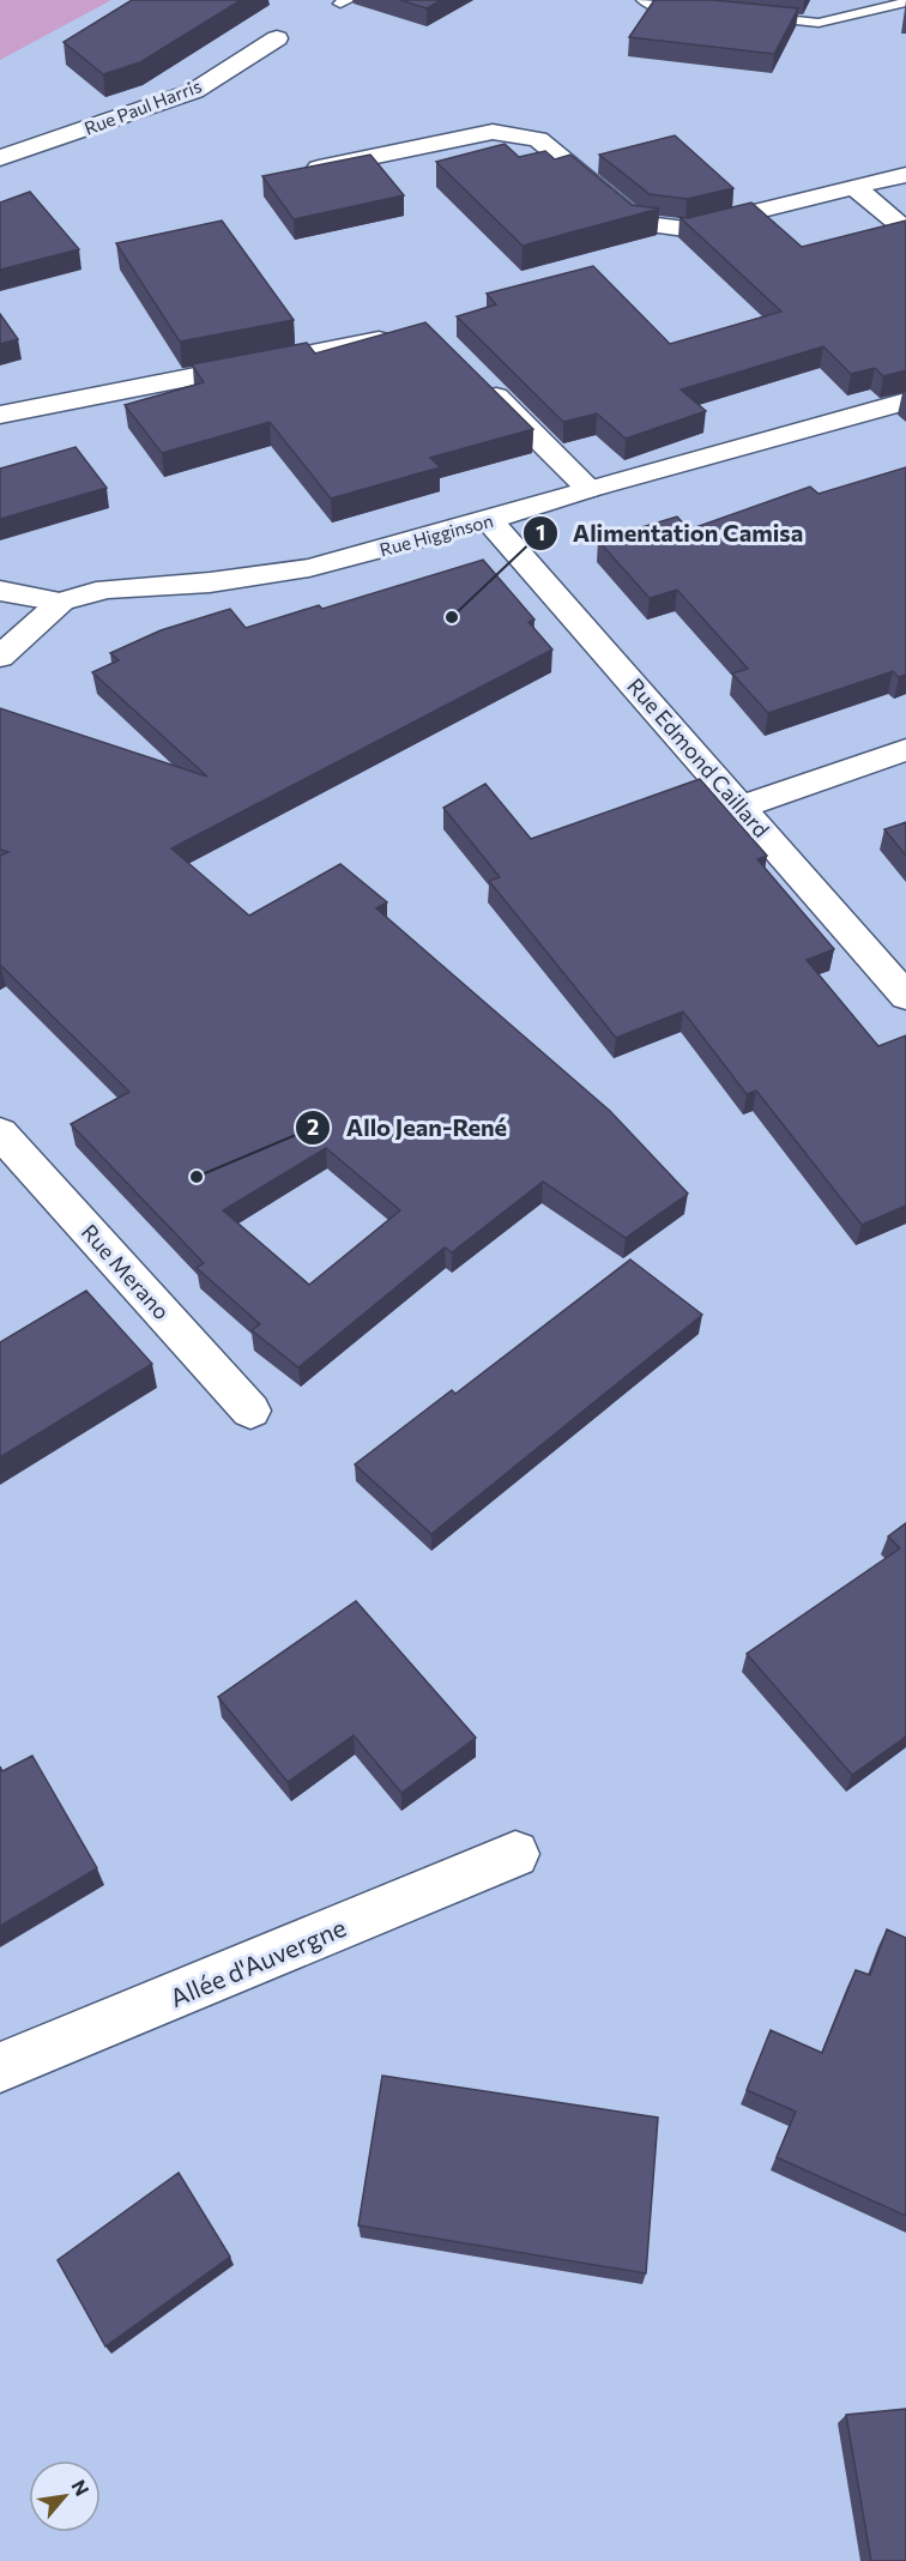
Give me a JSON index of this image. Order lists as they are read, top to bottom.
{
  "streets": {
    "street": [
      "Rue Paul Harris",
      "Rue Higginson",
      "Rue Edmond Caillard",
      "Rue Merano",
      "Allée d'Auvergne"
    ]
  },
  "crossings": [
    ["Rue Higginson", "Rue Edmond Caillard"]
  ],
  "places": ["Alimentation Camisa", "Allo Jean-René"],
  "north": "top right"
}
